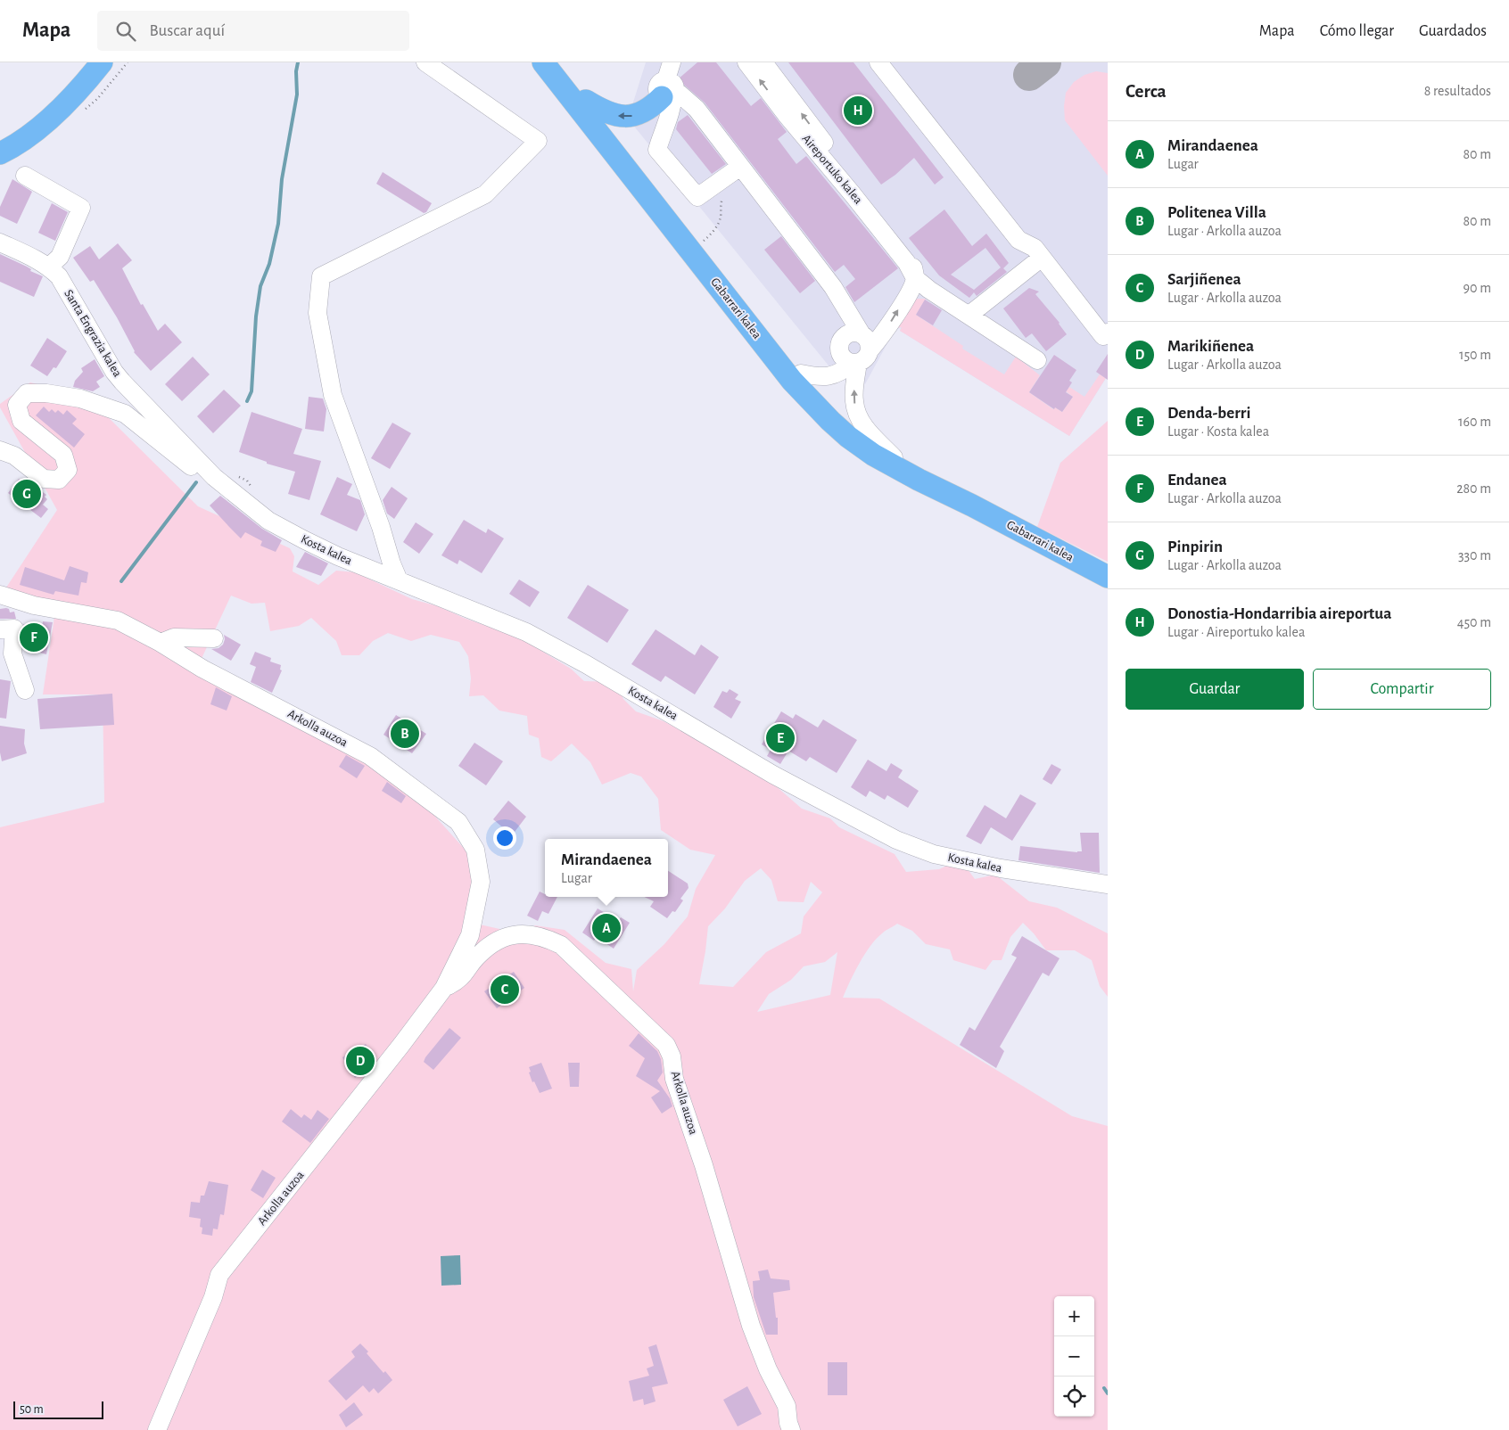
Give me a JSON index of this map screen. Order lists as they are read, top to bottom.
{
  "streets": {
    "main road": ["Gabarrari kalea"],
    "street": [
      "Aireportuko kalea",
      "Santa Engrazia kalea",
      "Kosta kalea",
      "Arkolla auzoa"
    ]
  },
  "crossings": [
    ["Santa Engrazia kalea", "Kosta kalea"]
  ],
  "scale_bar": "50 m",
  "page": {
    "header": "Mapa",
    "search": "Buscar aquí",
    "nav": ["Mapa", "Cómo llegar", "Guardados"],
    "heading": ["Cerca", "8 resultados"],
    "pins": [
      "H",
      "G",
      "F",
      "B",
      "E",
      "A",
      "C",
      "D"
    ],
    "list": [
      {
        "mark": "A",
        "name": "Mirandaenea",
        "note": "Lugar",
        "value": "80 m"
      },
      {
        "mark": "B",
        "name": "Politenea Villa",
        "note": "Lugar · Arkolla auzoa",
        "value": "80 m"
      },
      {
        "mark": "C",
        "name": "Sarjiñenea",
        "note": "Lugar · Arkolla auzoa",
        "value": "90 m"
      },
      {
        "mark": "D",
        "name": "Marikiñenea",
        "note": "Lugar · Arkolla auzoa",
        "value": "150 m"
      },
      {
        "mark": "E",
        "name": "Denda-berri",
        "note": "Lugar · Kosta kalea",
        "value": "160 m"
      },
      {
        "mark": "F",
        "name": "Endanea",
        "note": "Lugar · Arkolla auzoa",
        "value": "280 m"
      },
      {
        "mark": "G",
        "name": "Pinpirin",
        "note": "Lugar · Arkolla auzoa",
        "value": "330 m"
      },
      {
        "mark": "H",
        "name": "Donostia-Hondarribia aireportua",
        "note": "Lugar · Aireportuko kalea",
        "value": "450 m"
      }
    ],
    "buttons": ["Guardar", "Compartir"],
    "popup": ["Mirandaenea", "Lugar"],
    "map_buttons": ["+", "−"],
    "scale": "50 m"
  }
}
